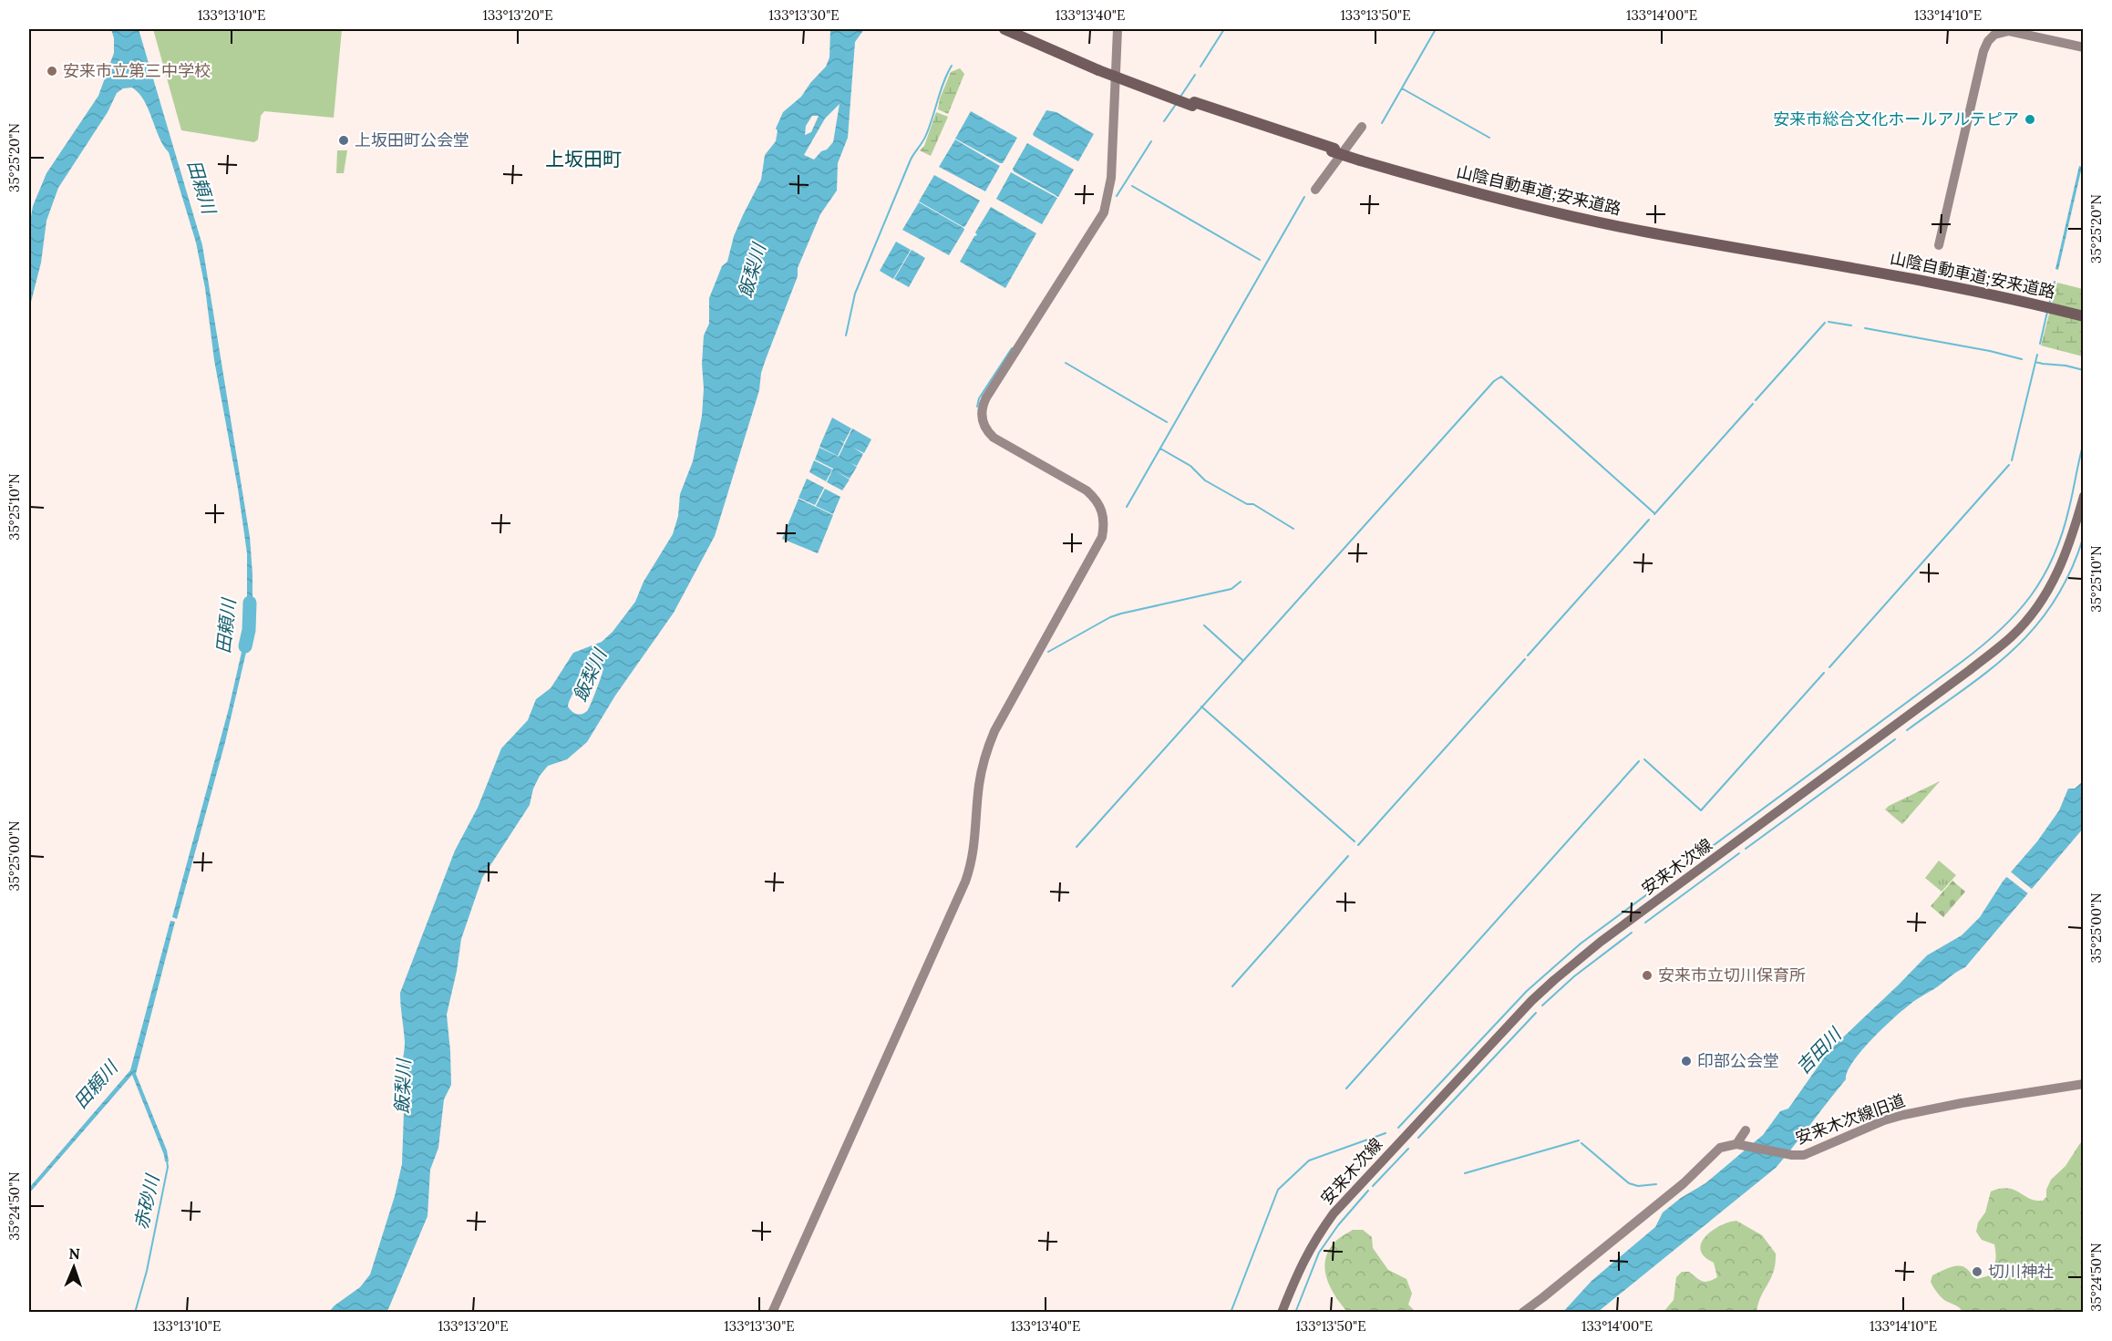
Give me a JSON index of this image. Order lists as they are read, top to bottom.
{
  "streets": {
    "highway": ["山陰自動車道;安来道路"],
    "main road": ["安来木次線"],
    "street": ["安来木次線旧道"]
  },
  "districts": ["上坂田町"],
  "water": [
    "田頼川",
    "飯梨川",
    "吉田川",
    "赤砂川"
  ],
  "places": [
    "安来市立第三中学校",
    "安来市総合文化ホールアルテピア",
    "上坂田町公会堂",
    "安来市立切川保育所",
    "印部公会堂",
    "切川神社"
  ],
  "north": "top",
  "coordinates": [
    "133°13'10\"E",
    "133°13'20\"E",
    "133°13'30\"E",
    "133°13'40\"E",
    "133°13'50\"E",
    "133°14'00\"E",
    "133°14'10\"E",
    "35°25'20\"N",
    "35°25'10\"N",
    "35°25'00\"N",
    "35°24'50\"N"
  ]
}
